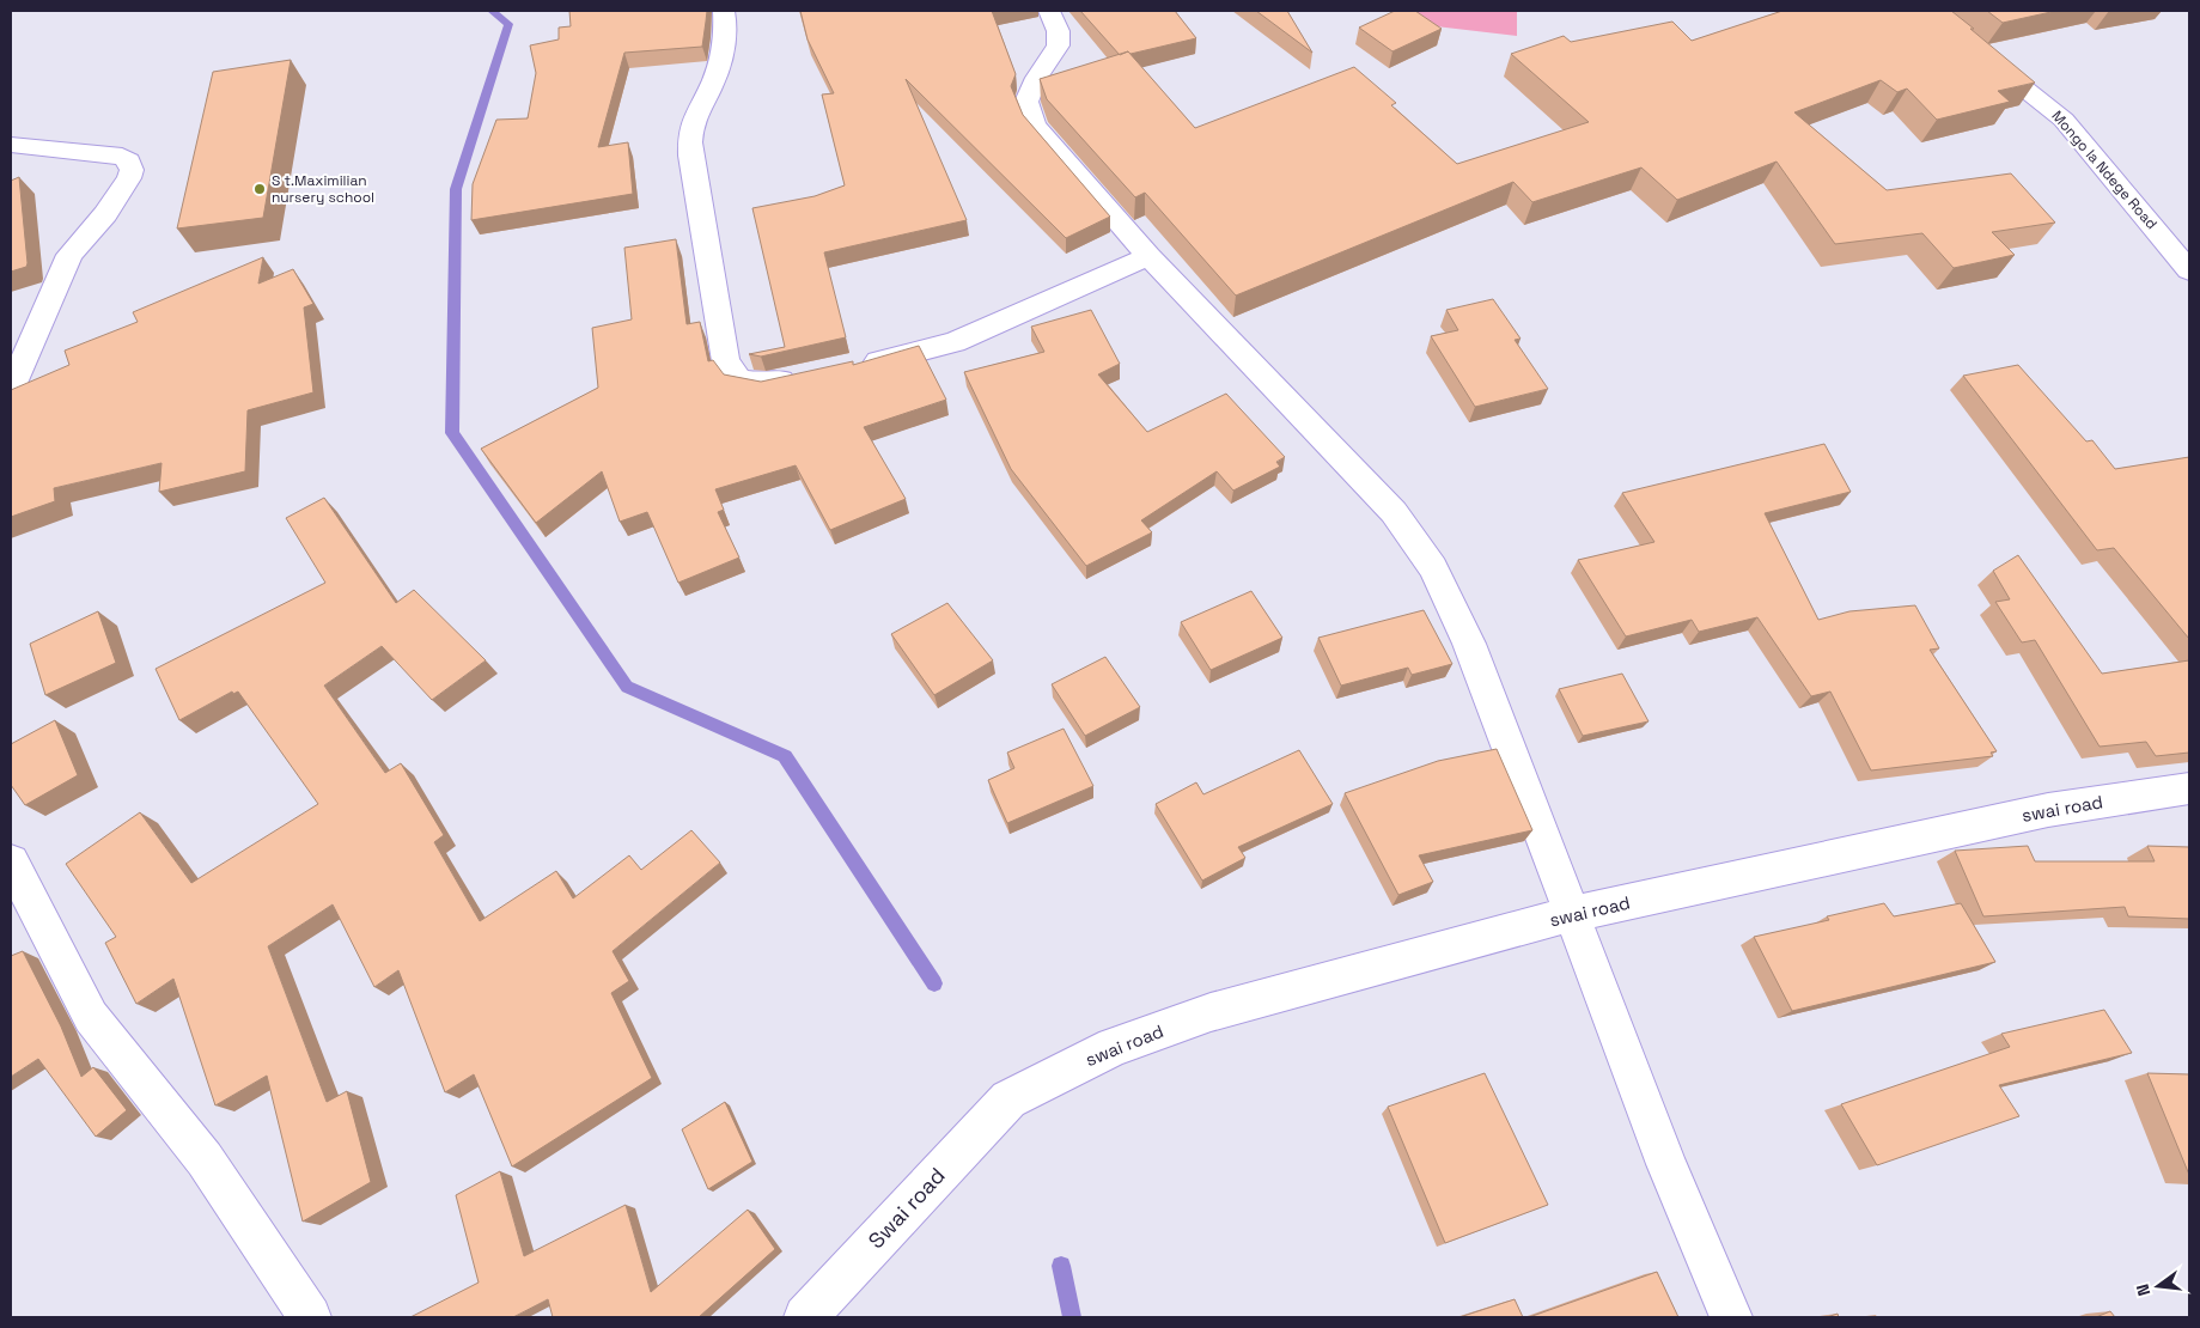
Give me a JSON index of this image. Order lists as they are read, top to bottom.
{
  "streets": {
    "street": ["Mongo la Ndege Road", "swai road", "Swai road"]
  },
  "crossings": [
    ["swai road", "Swai road"]
  ],
  "places": ["S t.Maximilian nursery school"],
  "north": "left"
}
